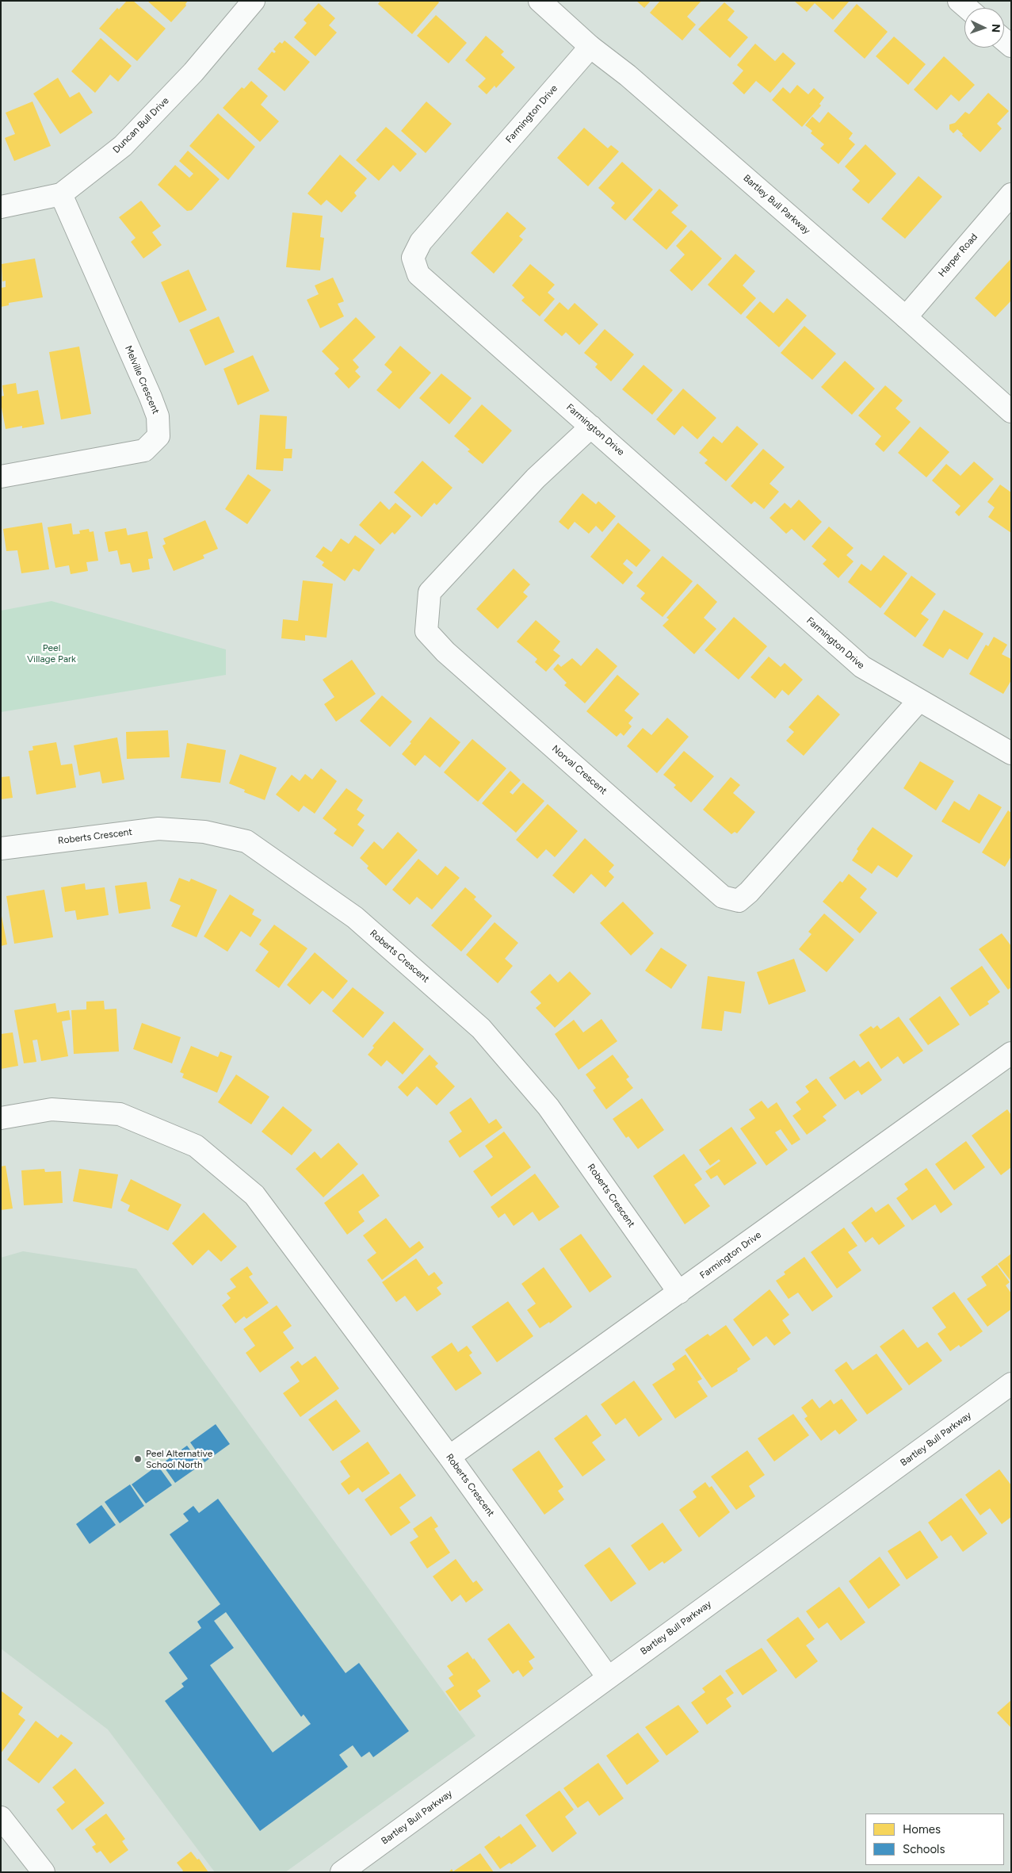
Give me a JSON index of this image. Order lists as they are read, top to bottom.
{
  "streets": {
    "street": [
      "Farmington Drive",
      "Duncan Bull Drive",
      "Bartley Bull Parkway",
      "Harper Road",
      "Melville Crescent",
      "Norval Crescent",
      "Roberts Crescent"
    ]
  },
  "crossings": [
    ["Farmington Drive", "Bartley Bull Parkway"],
    ["Farmington Drive", "Norval Crescent"],
    ["Farmington Drive", "Roberts Crescent"],
    ["Duncan Bull Drive", "Melville Crescent"],
    ["Bartley Bull Parkway", "Harper Road"],
    ["Bartley Bull Parkway", "Roberts Crescent"]
  ],
  "parks": ["Peel Village Park"],
  "places": ["Peel Alternative School North"],
  "legend": ["Homes", "Schools"],
  "north": "right"
}
